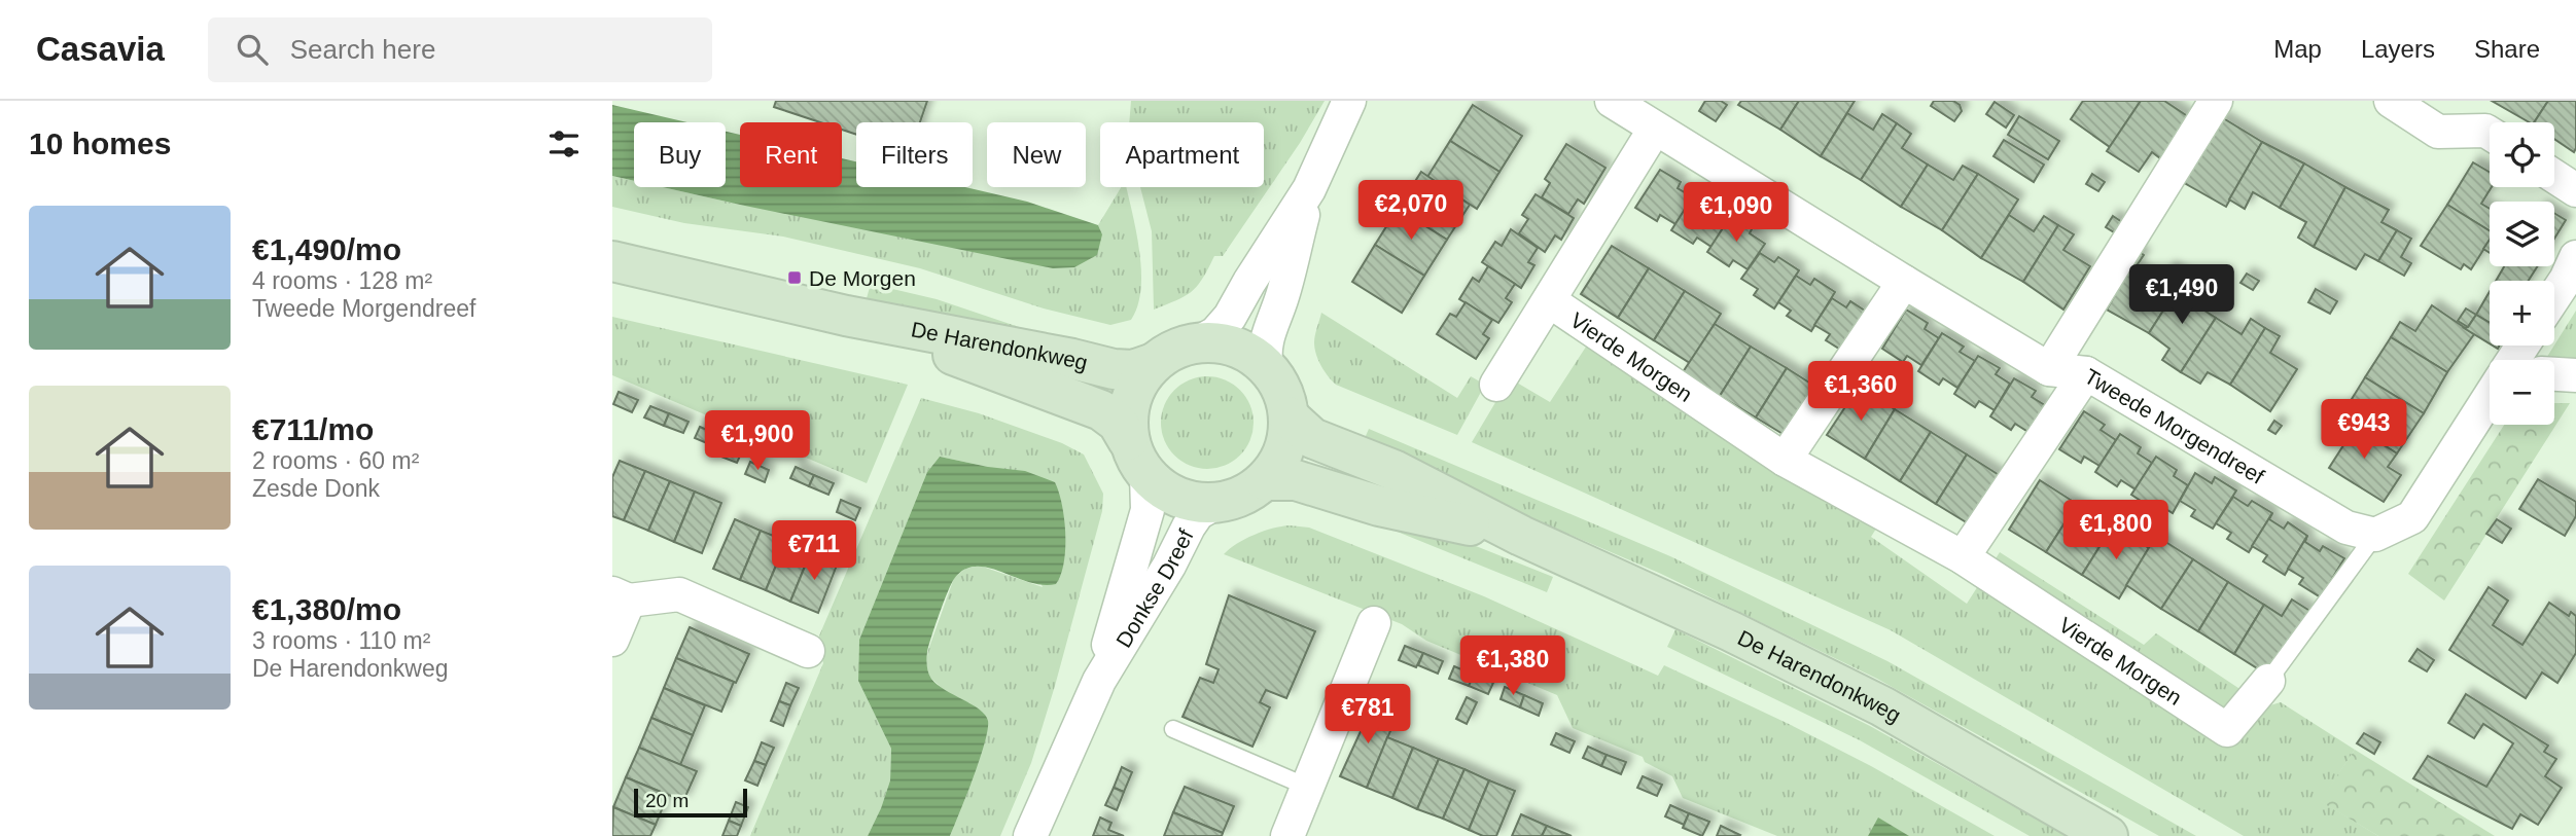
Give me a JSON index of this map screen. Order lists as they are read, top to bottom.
{
  "streets": {
    "main road": ["De Harendonkweg"],
    "street": ["Vierde Morgen", "Tweede Morgendreef", "Donkse Dreef"]
  },
  "crossings": [
    ["De Harendonkweg", "Donkse Dreef"],
    ["Vierde Morgen", "Tweede Morgendreef"]
  ],
  "places": {
    "transit": ["De Morgen"]
  },
  "scale_bar": "20 m",
  "page": {
    "header": "Casavia",
    "search": "Search here",
    "nav": ["Map", "Layers", "Share"],
    "heading": "10 homes",
    "map_buttons": ["+", "−"],
    "chip": [
      "Buy",
      "Rent",
      "Filters",
      "New",
      "Apartment"
    ],
    "price": [
      "€2,070",
      "€1,090",
      "€1,490",
      "€1,360",
      "€943",
      "€1,900",
      "€1,800",
      "€711",
      "€1,380",
      "€781"
    ],
    "list": [
      {
        "name": "€1,490/mo",
        "note": "4 rooms · 128 m² · Tweede Morgendreef"
      },
      {
        "name": "€711/mo",
        "note": "2 rooms · 60 m² · Zesde Donk"
      },
      {
        "name": "€1,380/mo",
        "note": "3 rooms · 110 m² · De Harendonkweg"
      }
    ],
    "scale": "20 m"
  }
}
